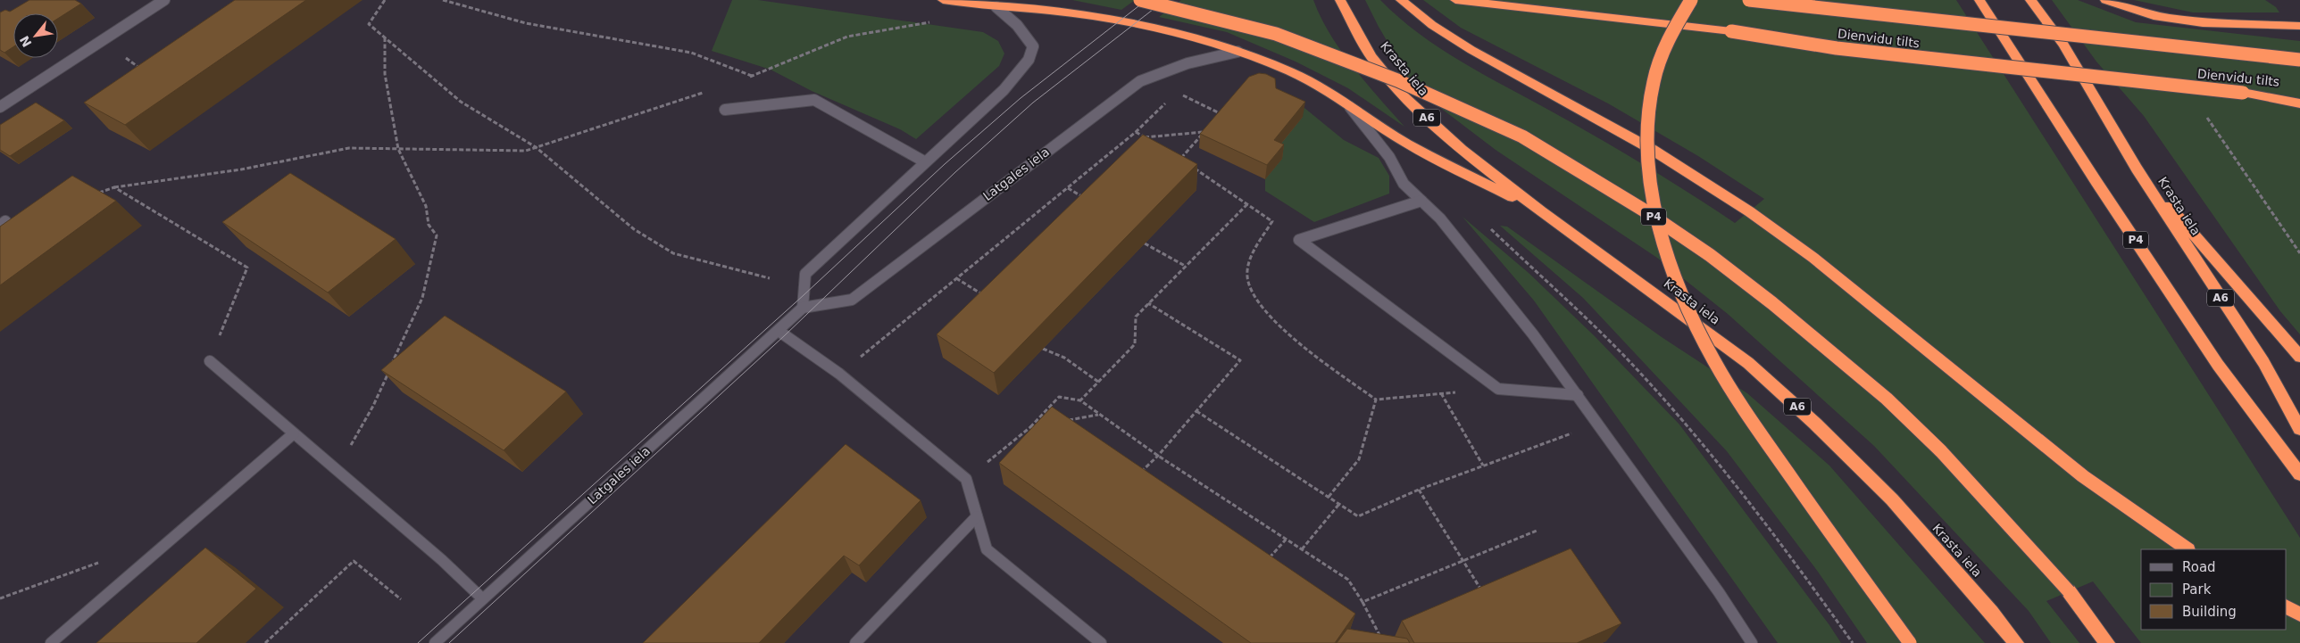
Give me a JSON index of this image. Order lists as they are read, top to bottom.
{
  "streets": {
    "highway": [
      "Dienvidu tilts",
      "Krasta iela",
      "A6",
      "P4"
    ],
    "street": ["Latgales iela"]
  },
  "legend": ["Road", "Park", "Building"],
  "north": "bottom left"
}
